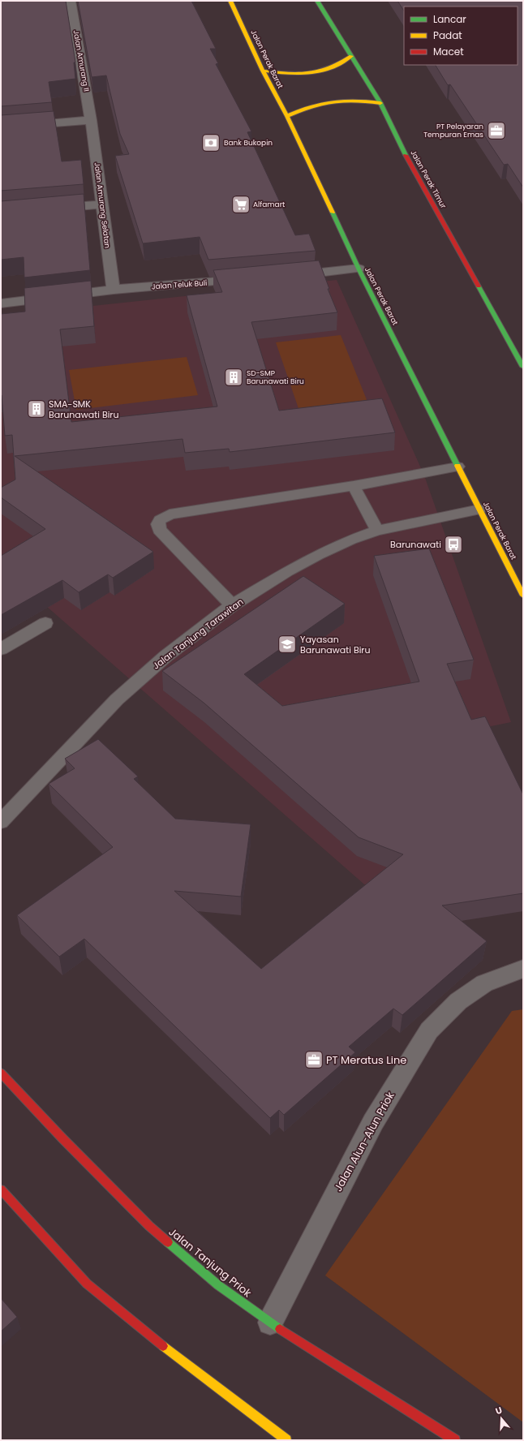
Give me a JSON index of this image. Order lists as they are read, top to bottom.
{
  "streets": {
    "main road": ["Jalan Perak Barat", "Jalan Perak Timur", "Jalan Tanjung Priok"],
    "street": [
      "Jalan Amurang II",
      "Jalan Amurang Selatan",
      "Jalan Teluk Buli",
      "Jalan Alun-Alun Priok"
    ],
    "lane": ["Jalan Tanjung Tarawitan"]
  },
  "crossings": [
    ["Jalan Perak Barat", "Jalan Tanjung Tarawitan"],
    ["Jalan Amurang II", "Jalan Amurang Selatan"],
    ["Jalan Amurang Selatan", "Jalan Teluk Buli"],
    ["Jalan Alun-Alun Priok", "Jalan Tanjung Priok"]
  ],
  "places": {
    "office": ["PT Pelayaran Tempuran Emas", "PT Meratus Line"],
    "bank": ["Bank Bukopin"],
    "supermarket": ["Alfamart"],
    "building": ["SD-SMP Barunawati Biru", "SMA-SMK Barunawati Biru"],
    "bus stop": ["Barunawati"],
    "school or university": ["Yayasan Barunawati Biru"]
  },
  "legend": ["Lancar", "Padat", "Macet"],
  "north": "top"
}
